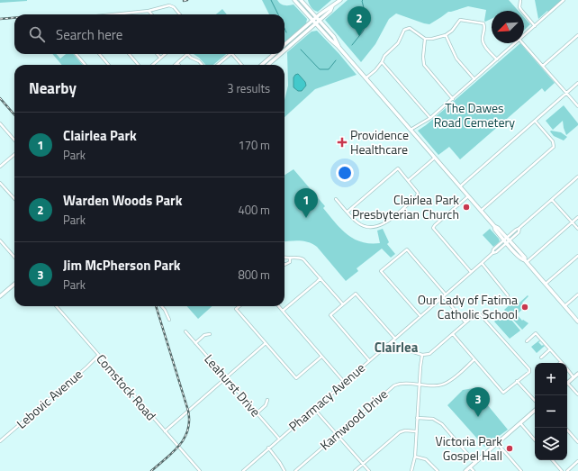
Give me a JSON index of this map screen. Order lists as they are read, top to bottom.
{
  "streets": {
    "street": [
      "Leahurst Drive",
      "Comstock Road",
      "Pharmacy Avenue",
      "Lebovic Avenue",
      "Karnwood Drive"
    ]
  },
  "crossings": [
    ["Leahurst Drive", "Pharmacy Avenue"],
    ["Comstock Road", "Lebovic Avenue"]
  ],
  "districts": ["Clairlea"],
  "parks": ["The Dawes Road Cemetery"],
  "places": {
    "health": ["Providence Healthcare"],
    "other": ["Clairlea Park Presbyterian Church", "Our Lady of Fatima Catholic School", "Victoria Park Gospel Hall"]
  },
  "north": "bottom left",
  "page": {
    "pins": ["2", "1", "3"],
    "search": "Search here",
    "heading": ["Nearby", "3 results"],
    "list": [
      {
        "mark": "1",
        "name": "Clairlea Park",
        "note": "Park",
        "value": "170 m"
      },
      {
        "mark": "2",
        "name": "Warden Woods Park",
        "note": "Park",
        "value": "400 m"
      },
      {
        "mark": "3",
        "name": "Jim McPherson Park",
        "note": "Park",
        "value": "800 m"
      }
    ],
    "map_buttons": ["+", "−"]
  }
}
